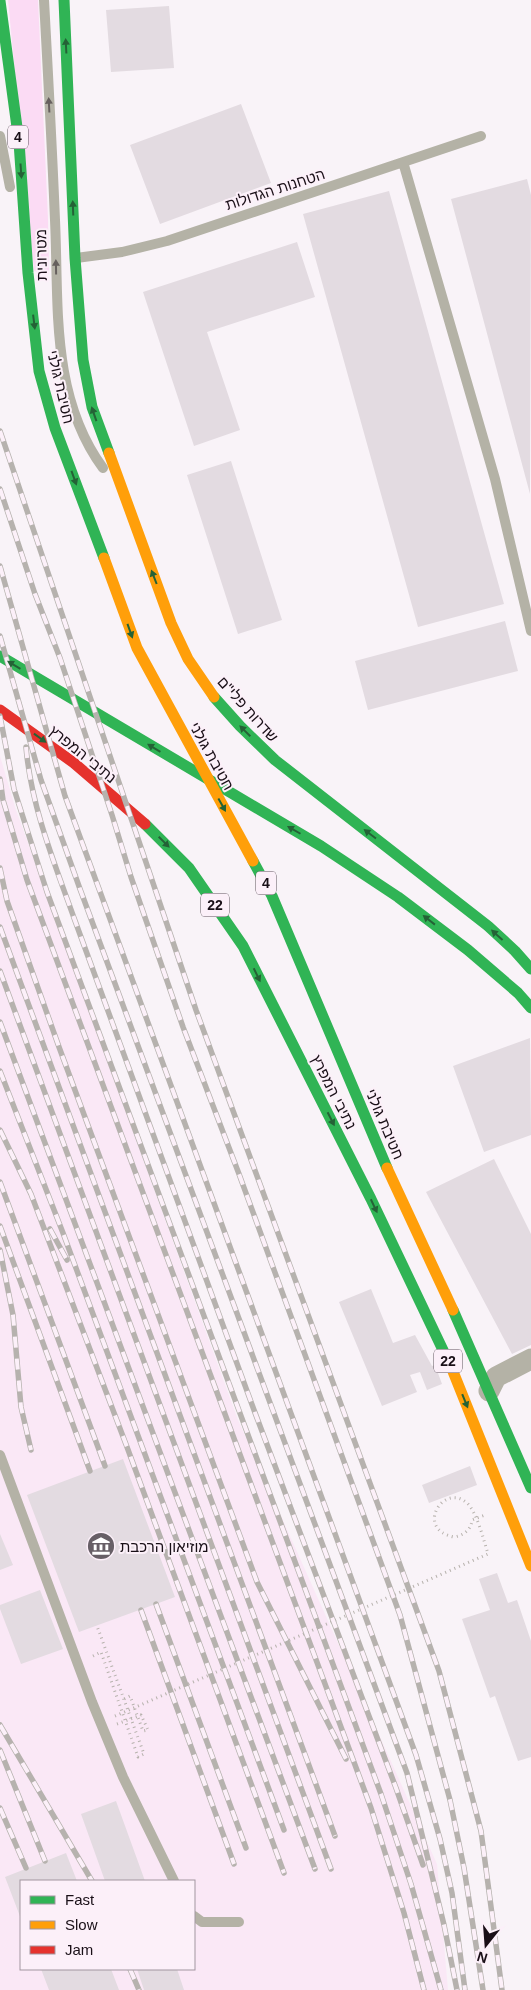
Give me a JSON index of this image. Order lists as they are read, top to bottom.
{
  "streets": {
    "highway": [
      "4",
      "חטיבת גולני",
      "שדרות פלי\"ם",
      "נתיבי המפרץ",
      "22"
    ],
    "lane": ["הטחנות הגדולות", "מטרונית"]
  },
  "crossings": [
    ["הטחנות הגדולות", "שדרות פלי\"ם"],
    ["מטרונית", "חטיבת גולני"],
    ["מטרונית", "שדרות פלי\"ם"]
  ],
  "one_way": ["מטרונית", "חטיבת גולני", "נתיבי המפרץ"],
  "places": {
    "museum": ["מוזיאון הרכבת"]
  },
  "legend": ["Fast", "Slow", "Jam"],
  "north": "bottom"
}
